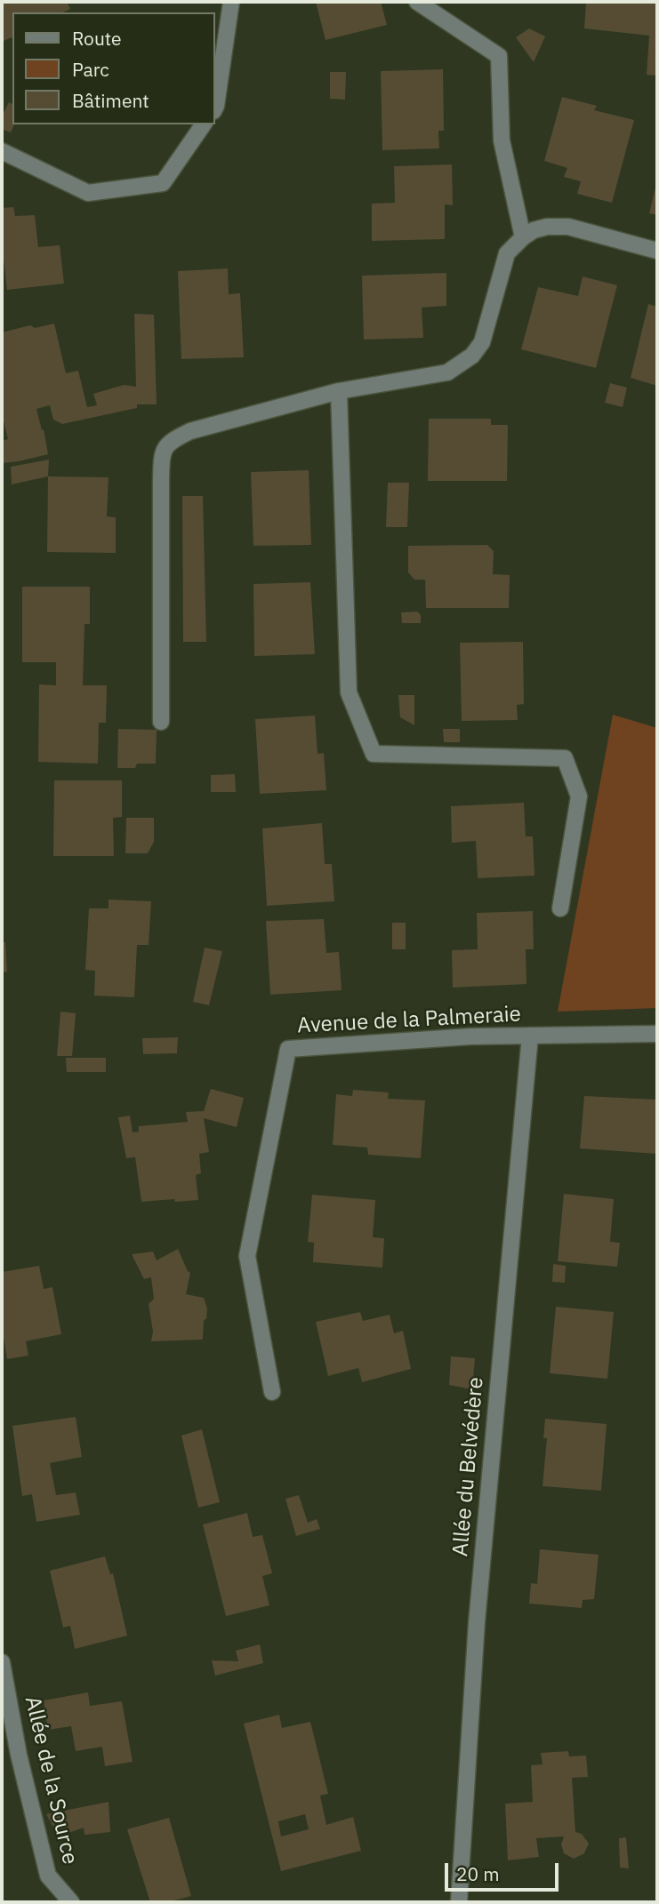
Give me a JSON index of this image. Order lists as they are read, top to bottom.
{
  "streets": {
    "street": ["Avenue de la Palmeraie", "Allée du Belvédère", "Allée de la Source"]
  },
  "crossings": [
    ["Avenue de la Palmeraie", "Allée du Belvédère"]
  ],
  "legend": ["Route", "Parc", "Bâtiment"],
  "scale_bar": "20 m"
}
